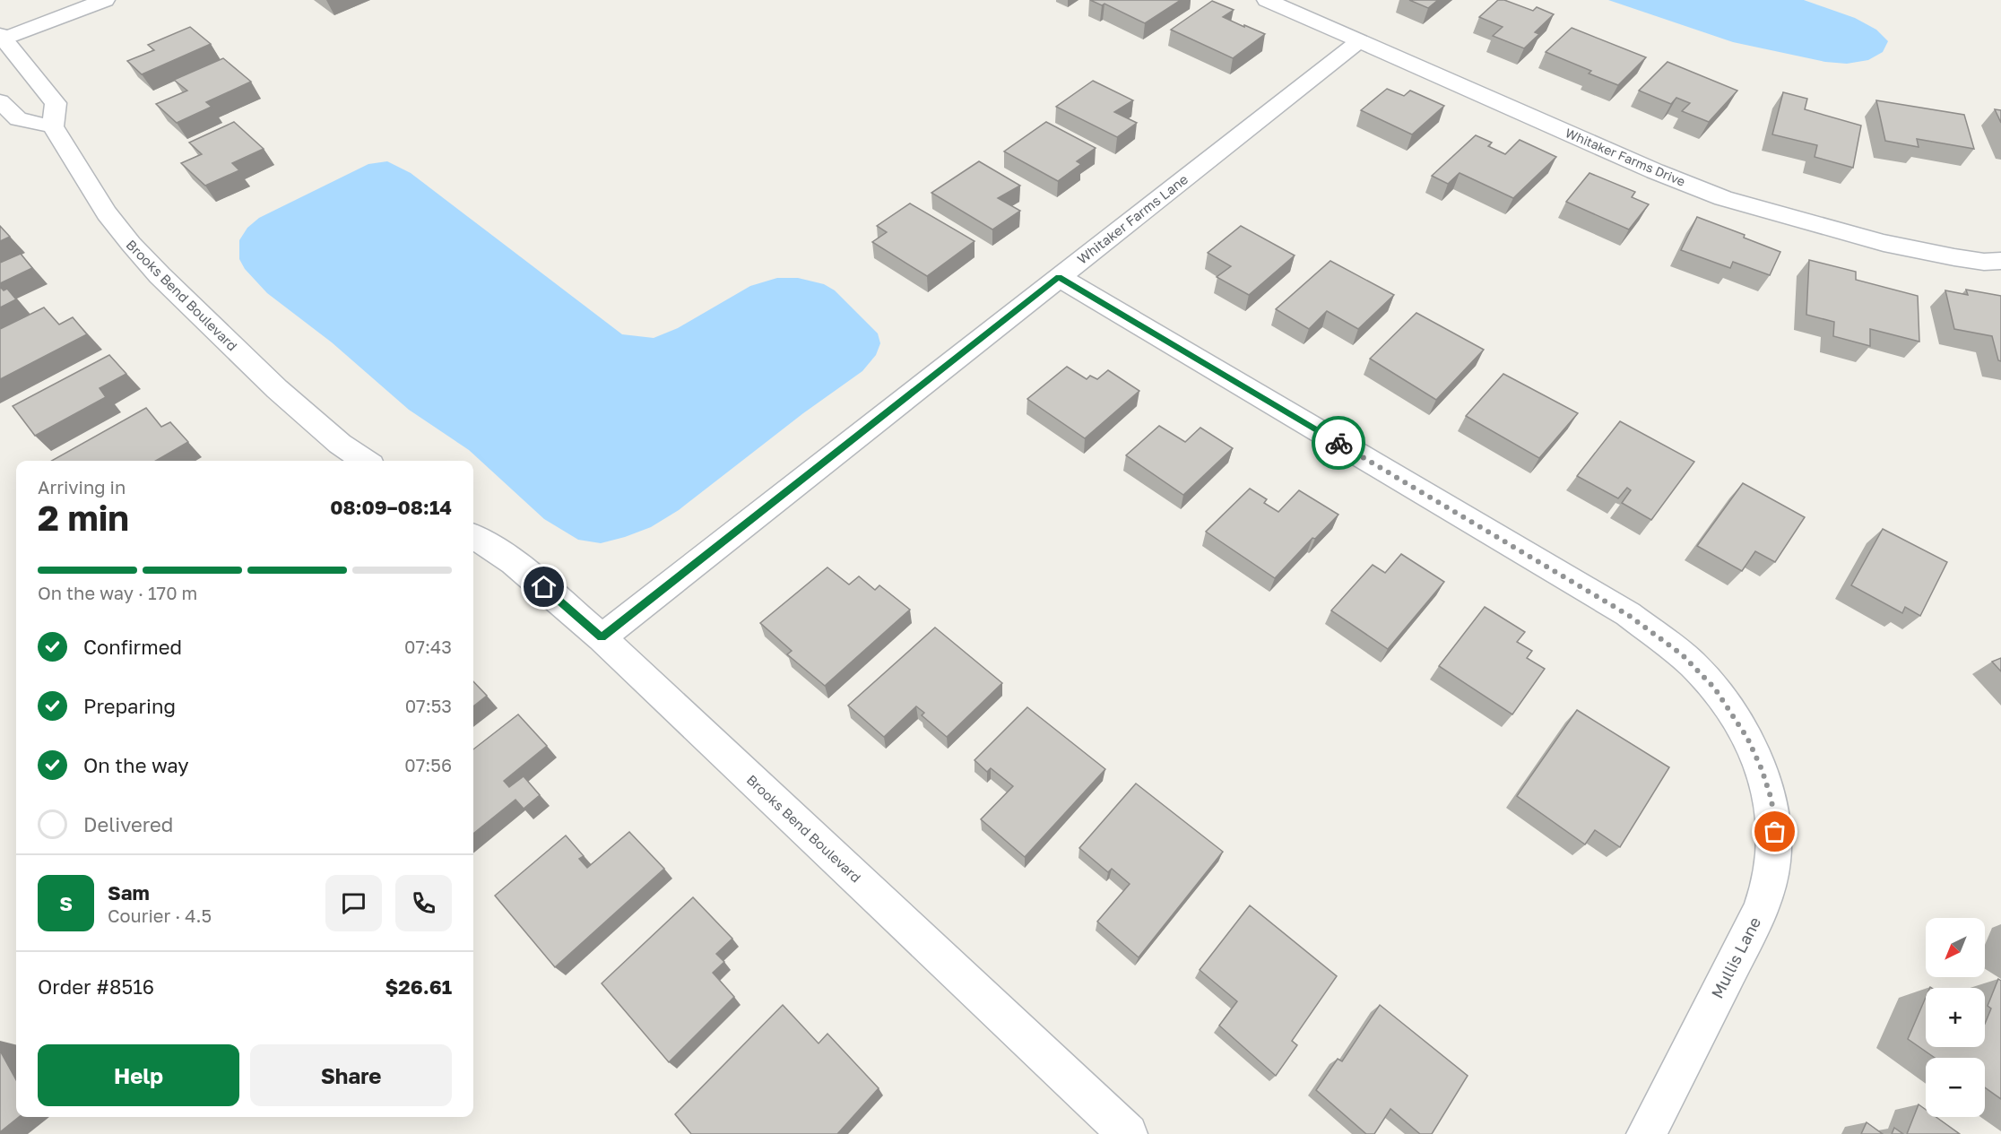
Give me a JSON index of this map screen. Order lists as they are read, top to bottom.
{
  "streets": {
    "street": [
      "Whitaker Farms Drive",
      "Whitaker Farms Lane",
      "Brooks Bend Boulevard",
      "Mullis Lane"
    ]
  },
  "crossings": [
    ["Whitaker Farms Drive", "Whitaker Farms Lane"],
    ["Whitaker Farms Lane", "Brooks Bend Boulevard"],
    ["Whitaker Farms Lane", "Mullis Lane"]
  ],
  "north": "bottom left",
  "page": {
    "heading": ["2 min", "Arriving in", "08:09–08:14"],
    "panel": [
      "Sam",
      "Courier · 4.5",
      "Order #8516",
      "$26.61"
    ],
    "bar": "On the way · 170 m",
    "list": [
      ["Confirmed", "07:43"],
      ["Preparing", "07:53"],
      ["On the way", "07:56"],
      "Delivered"
    ],
    "round": "S",
    "map_buttons": ["+", "−"],
    "buttons": ["Help", "Share"]
  }
}
